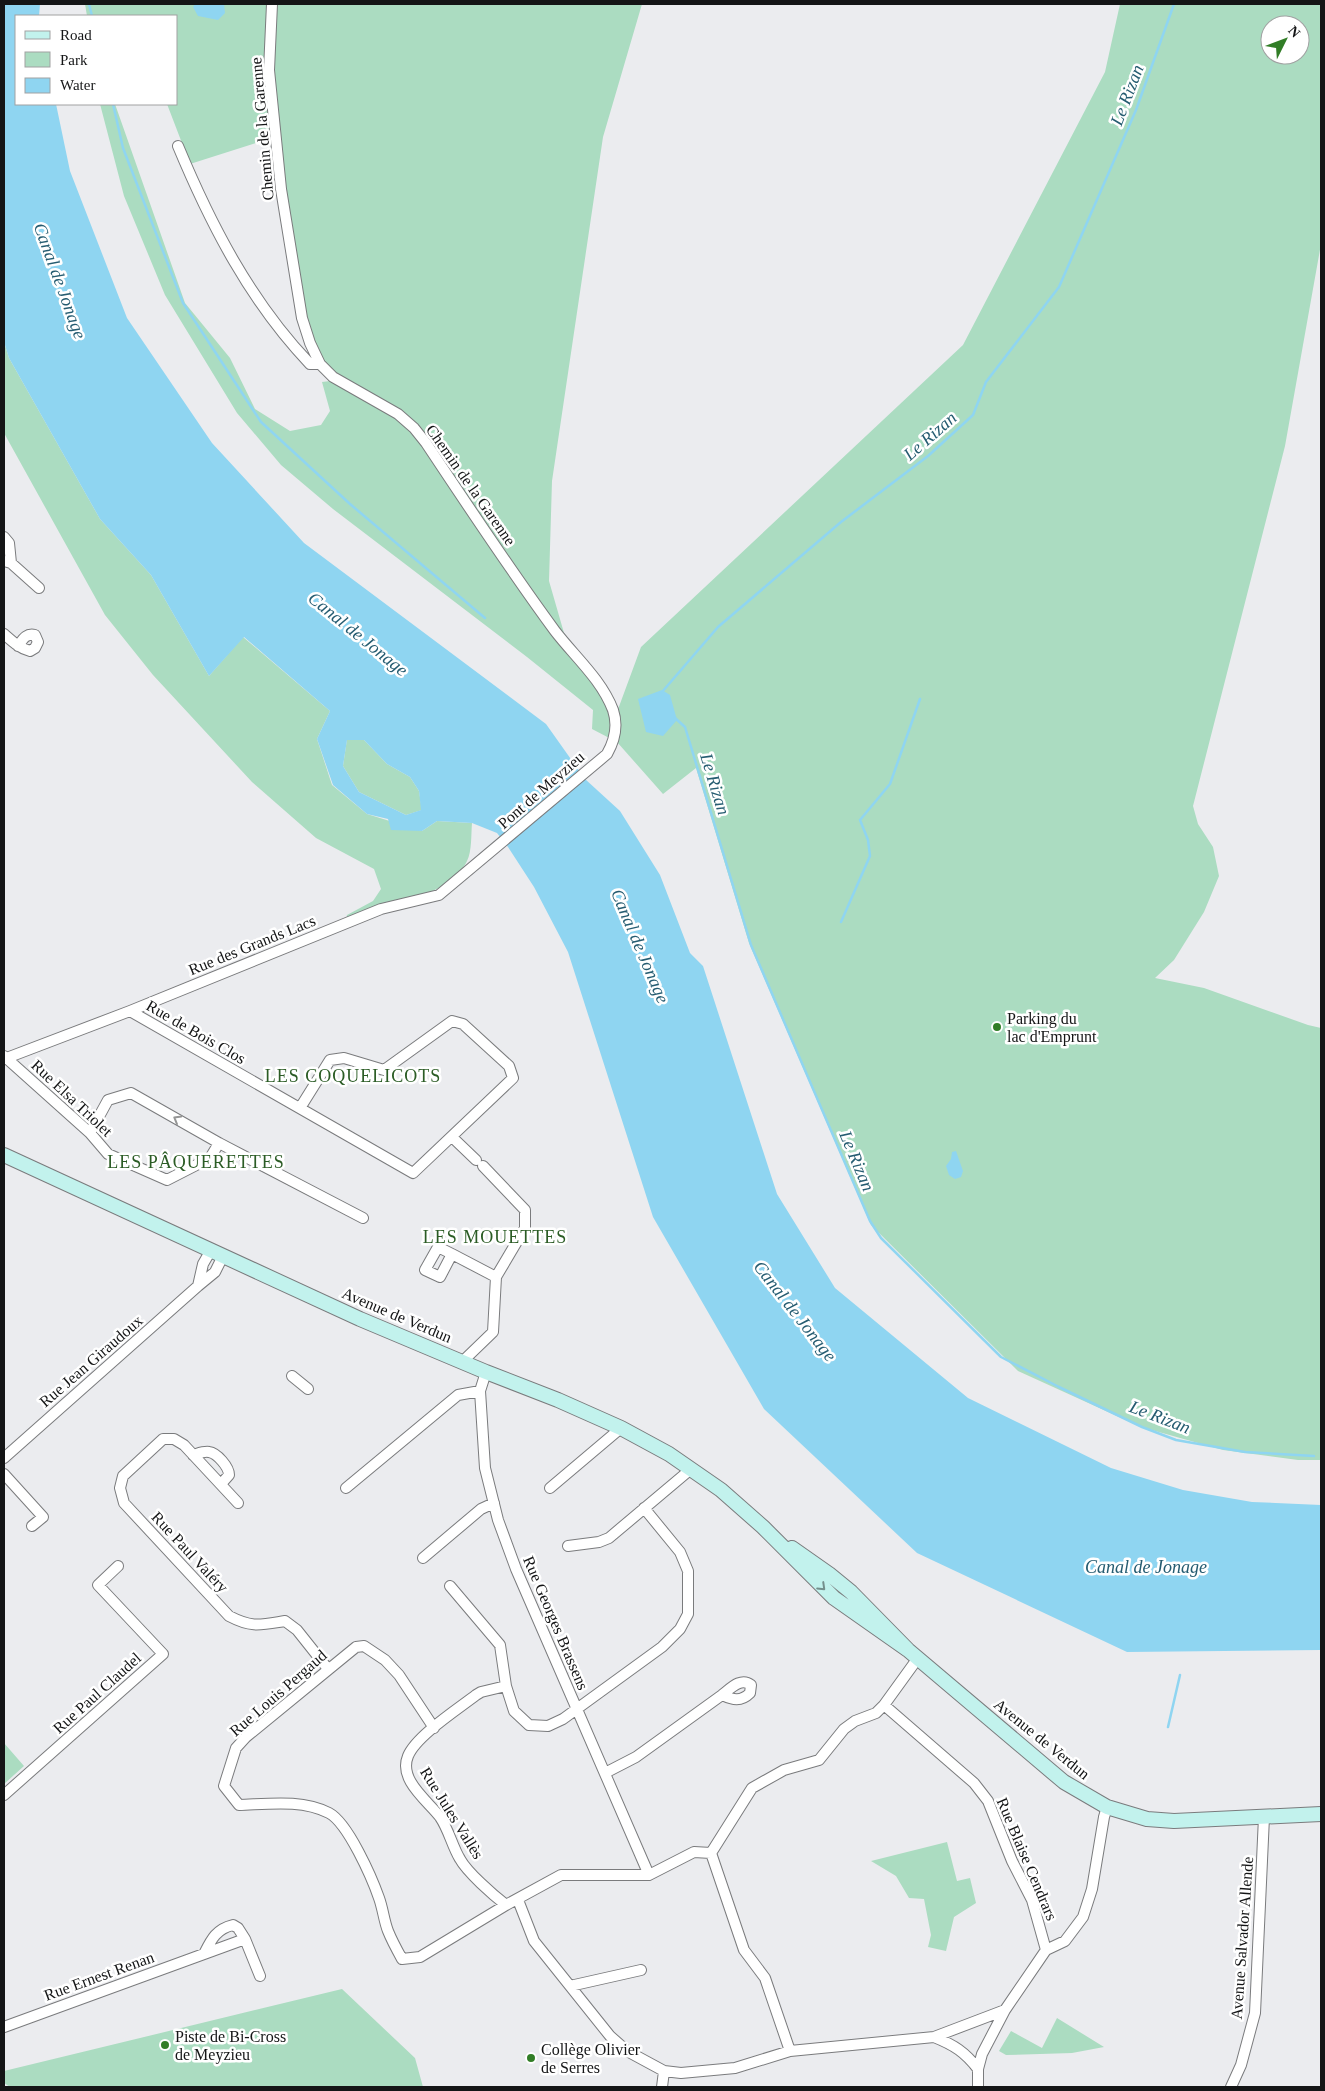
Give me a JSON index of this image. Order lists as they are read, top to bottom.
{
  "streets": {
    "main road": ["Avenue de Verdun"],
    "street": [
      "Chemin de la Garenne",
      "Pont de Meyzieu",
      "Rue des Grands Lacs",
      "Rue de Bois Clos",
      "Rue Elsa Triolet",
      "Rue Jean Giraudoux",
      "Rue Paul Valéry",
      "Rue Georges Brassens",
      "Rue Paul Claudel",
      "Rue Louis Pergaud",
      "Rue Jules Vallès",
      "Rue Blaise Cendrars",
      "Avenue Salvador Allende",
      "Rue Ernest Renan"
    ]
  },
  "crossings": [
    ["Chemin de la Garenne", "Pont de Meyzieu"],
    ["Pont de Meyzieu", "Rue des Grands Lacs"],
    ["Rue des Grands Lacs", "Rue de Bois Clos"],
    ["Rue des Grands Lacs", "Rue Elsa Triolet"],
    ["Avenue de Verdun", "Rue Jean Giraudoux"],
    ["Avenue de Verdun", "Rue Georges Brassens"],
    ["Avenue de Verdun", "Avenue Salvador Allende"],
    ["Rue Paul Valéry", "Rue Louis Pergaud"],
    ["Rue Louis Pergaud", "Rue Jules Vallès"]
  ],
  "districts": ["LES COQUELICOTS", "LES PÂQUERETTES", "LES MOUETTES"],
  "water": ["Le Rizan", "Canal de Jonage"],
  "places": ["Parking du lac d'Emprunt", "Piste de Bi-Cross de Meyzieu", "Collège Olivier de Serres"],
  "legend": ["Road", "Park", "Water"],
  "north": "top right"
}
